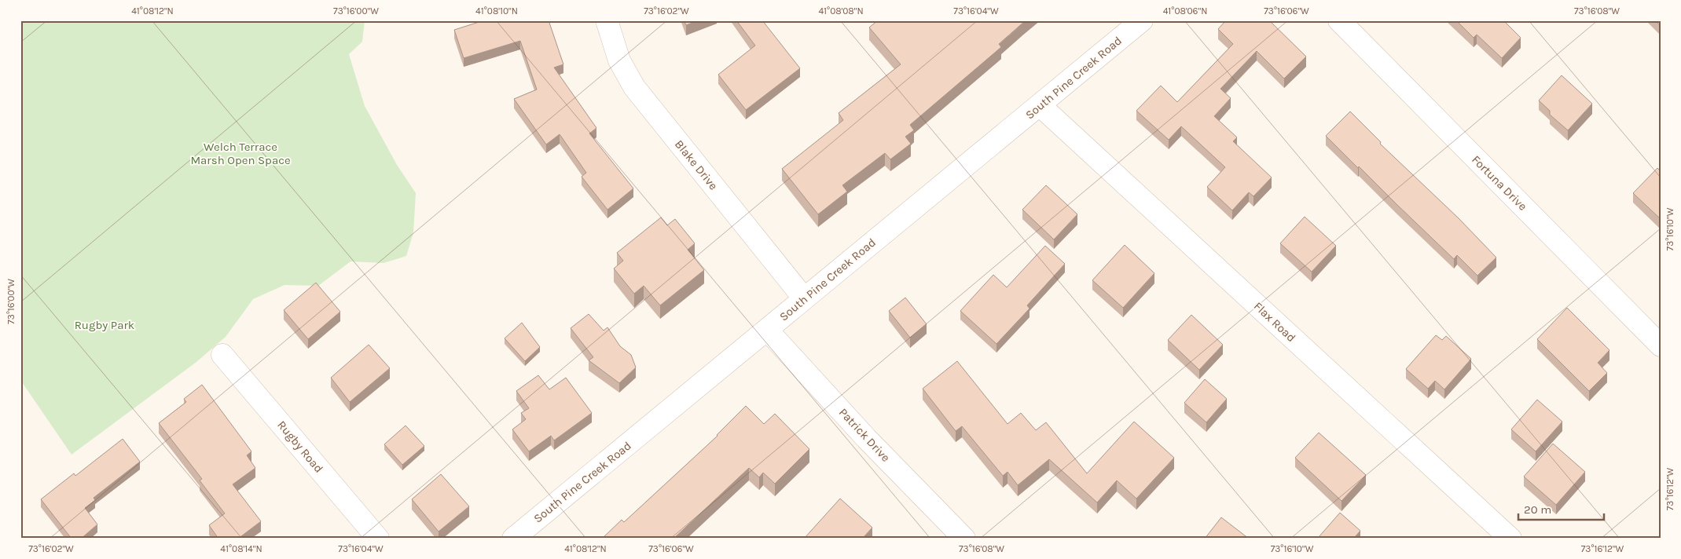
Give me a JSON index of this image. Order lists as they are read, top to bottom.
{
  "streets": {
    "street": [
      "South Pine Creek Road",
      "Blake Drive",
      "Fortuna Drive",
      "Flax Road",
      "Patrick Drive",
      "Rugby Road"
    ]
  },
  "crossings": [
    ["South Pine Creek Road", "Blake Drive"],
    ["South Pine Creek Road", "Flax Road"],
    ["South Pine Creek Road", "Patrick Drive"]
  ],
  "parks": ["Welch Terrace Marsh Open Space", "Rugby Park"],
  "scale_bar": "20 m",
  "coordinates": [
    "41°08'12\"N",
    "73°16'00\"W",
    "41°08'10\"N",
    "73°16'02\"W",
    "41°08'08\"N",
    "73°16'04\"W",
    "41°08'06\"N",
    "73°16'06\"W",
    "73°16'08\"W",
    "73°16'10\"W",
    "73°16'12\"W",
    "41°08'14\"N"
  ]
}
